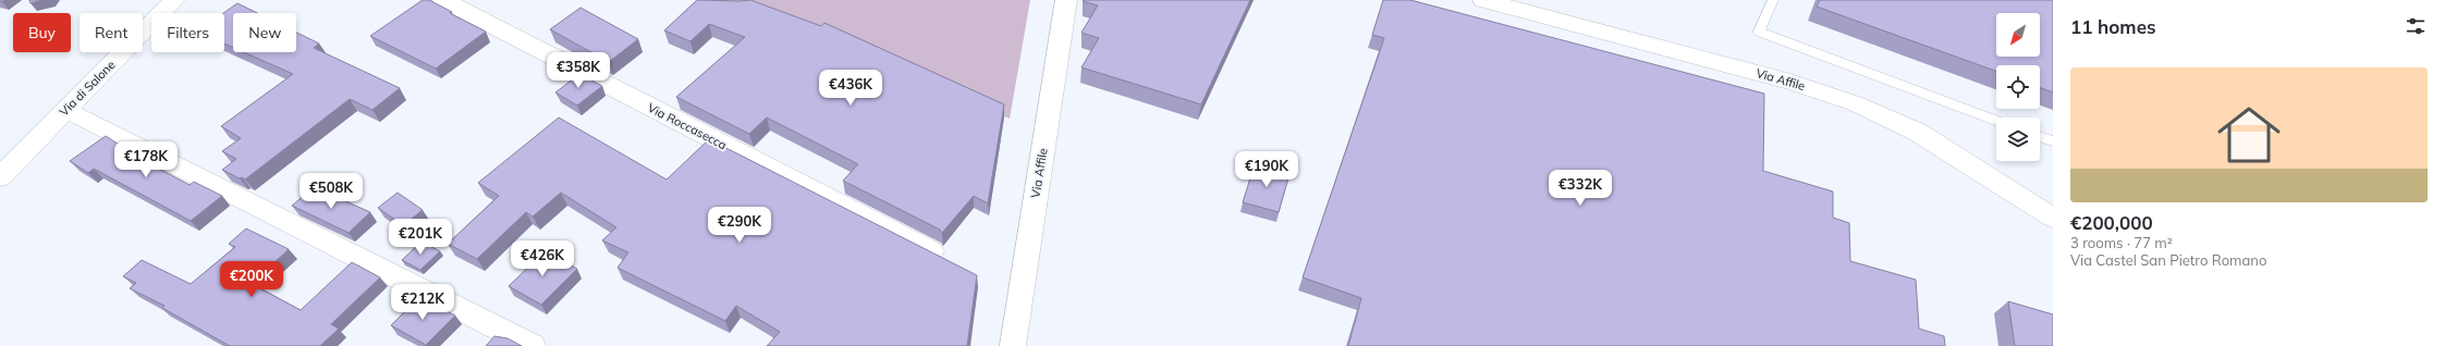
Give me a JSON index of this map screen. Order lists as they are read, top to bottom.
{
  "streets": {
    "street": ["Via Affile", "Via di Salone", "Via Roccasecca"]
  },
  "north": "bottom left",
  "page": {
    "heading": "11 homes",
    "chip": [
      "Buy",
      "Rent",
      "Filters",
      "New"
    ],
    "price": [
      "€358K",
      "€436K",
      "€178K",
      "€190K",
      "€332K",
      "€508K",
      "€290K",
      "€201K",
      "€426K",
      "€200K",
      "€212K"
    ],
    "list": [
      {
        "name": "€200,000",
        "note": "3 rooms · 77 m² · Via Castel San Pietro Romano"
      }
    ]
  }
}
